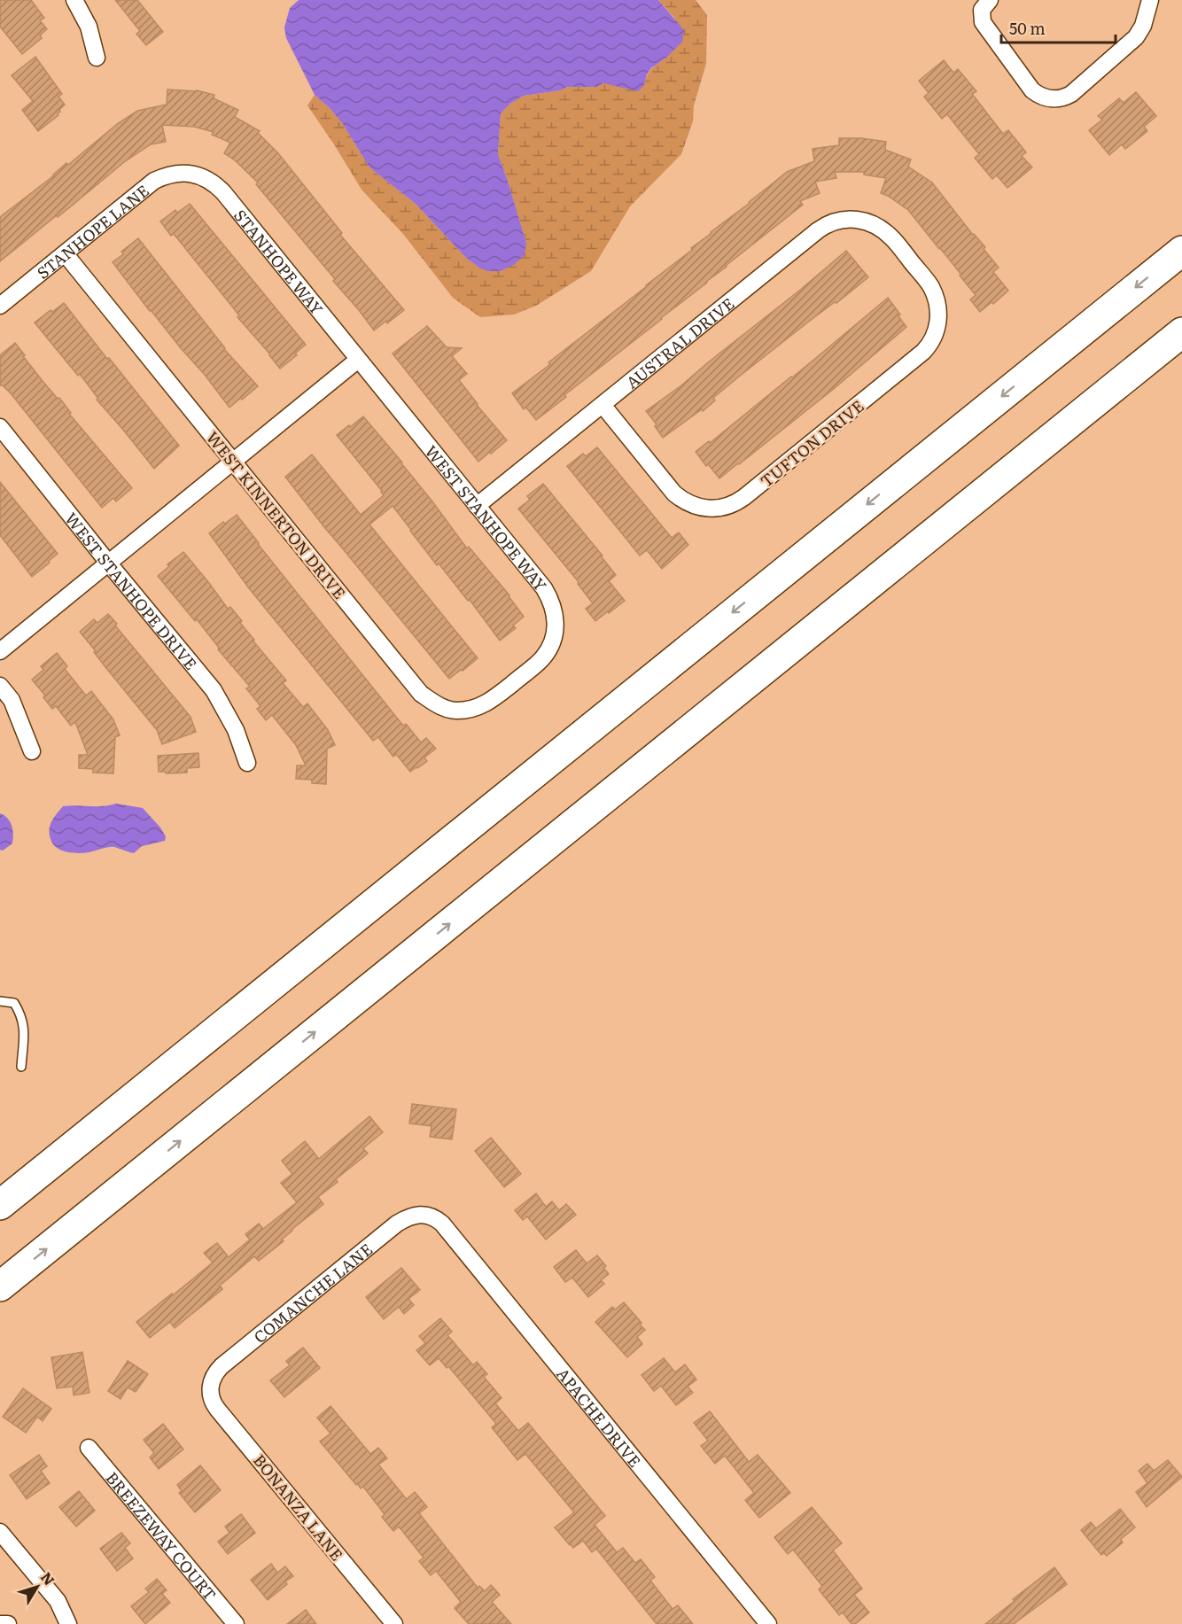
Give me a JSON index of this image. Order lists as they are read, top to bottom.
{
  "streets": {
    "street": [
      "STANHOPE LANE",
      "STANHOPE WAY",
      "AUSTRAL DRIVE",
      "TUFTON DRIVE",
      "WEST KINNERTON DRIVE",
      "WEST STANHOPE WAY",
      "WEST STANHOPE DRIVE",
      "COMANCHE LANE",
      "APACHE DRIVE",
      "BONANZA LANE",
      "BREEZEWAY COURT"
    ]
  },
  "crossings": [
    ["STANHOPE LANE", "STANHOPE WAY"],
    ["STANHOPE LANE", "WEST KINNERTON DRIVE"],
    ["STANHOPE WAY", "WEST STANHOPE WAY"],
    ["AUSTRAL DRIVE", "TUFTON DRIVE"],
    ["AUSTRAL DRIVE", "WEST STANHOPE WAY"],
    ["WEST KINNERTON DRIVE", "WEST STANHOPE WAY"],
    ["COMANCHE LANE", "APACHE DRIVE"],
    ["COMANCHE LANE", "BONANZA LANE"]
  ],
  "scale_bar": "50 m",
  "north": "top right"
}
